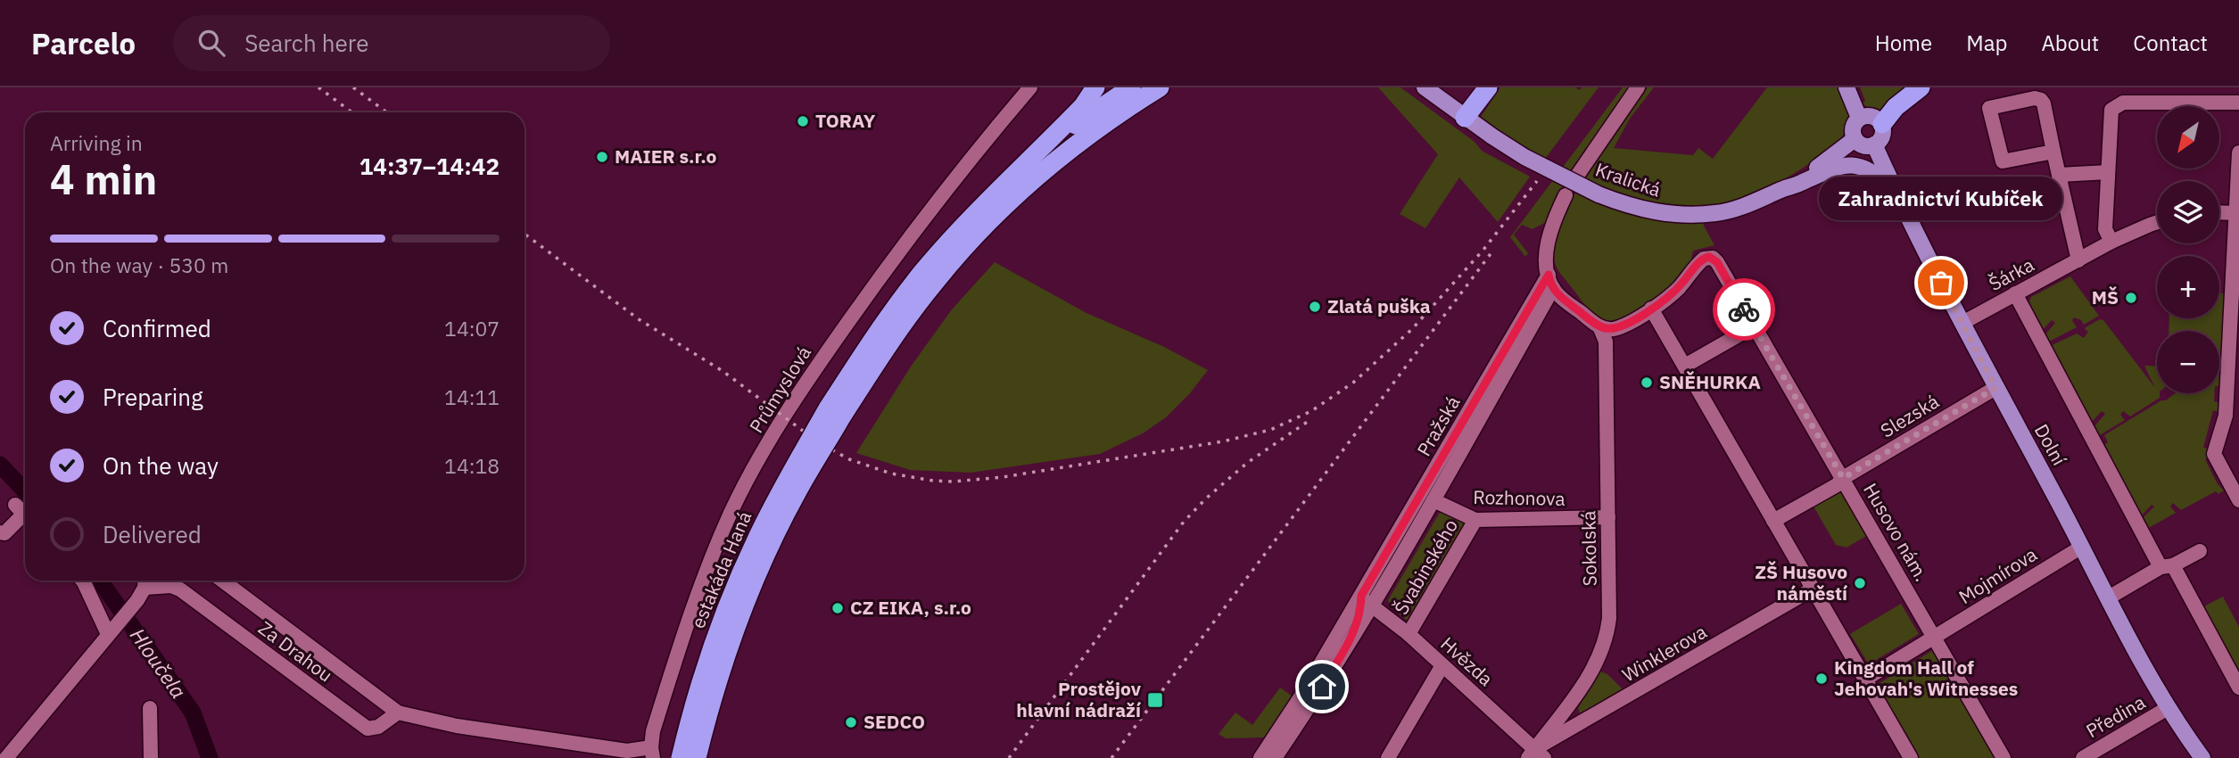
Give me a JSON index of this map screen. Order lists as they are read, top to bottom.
{
  "streets": {
    "highway": ["estakáda Haná"],
    "main road": ["Kralická", "Dolní"],
    "street": [
      "Šárka",
      "Průmyslová",
      "Slezská",
      "Pražská",
      "Rozhonova",
      "Husovo nám.",
      "Sokolská",
      "Švabinského",
      "Mojmírova",
      "Za Drahou",
      "Winklerova",
      "Hvězda",
      "Předina"
    ]
  },
  "crossings": [
    ["Kralická", "Dolní"],
    ["Šárka", "Dolní"],
    ["Průmyslová", "Za Drahou"],
    ["Slezská", "Dolní"],
    ["Slezská", "Husovo nám."],
    ["Pražská", "Rozhonova"],
    ["Pražská", "Hvězda"],
    ["Dolní", "Mojmírova"],
    ["Dolní", "Předina"],
    ["Rozhonova", "Sokolská"],
    ["Rozhonova", "Švabinského"],
    ["Husovo nám.", "Mojmírova"],
    ["Sokolská", "Winklerova"],
    ["Sokolská", "Hvězda"],
    ["Švabinského", "Hvězda"],
    ["Winklerova", "Hvězda"]
  ],
  "water": ["Hloučela"],
  "places": {
    "other": [
      "TORAY",
      "MAIER s.r.o",
      "Zahradnictví Kubíček",
      "MŠ",
      "Zlatá puška",
      "SNĚHURKA",
      "ZŠ Husovo náměstí",
      "CZ EIKA, s.r.o",
      "Kingdom Hall of Jehovah's Witnesses",
      "SEDCO"
    ],
    "transit": ["Prostějov hlavní nádraží"]
  },
  "north": "bottom left",
  "page": {
    "header": "Parcelo",
    "search": "Search here",
    "nav": [
      "Home",
      "Map",
      "About",
      "Contact"
    ],
    "map_buttons": ["+", "−"],
    "heading": ["4 min", "Arriving in", "14:37–14:42"],
    "bubble": "Zahradnictví Kubíček",
    "bar": "On the way · 530 m",
    "list": [
      ["Confirmed", "14:07"],
      ["Preparing", "14:11"],
      ["On the way", "14:18"],
      "Delivered"
    ]
  }
}
